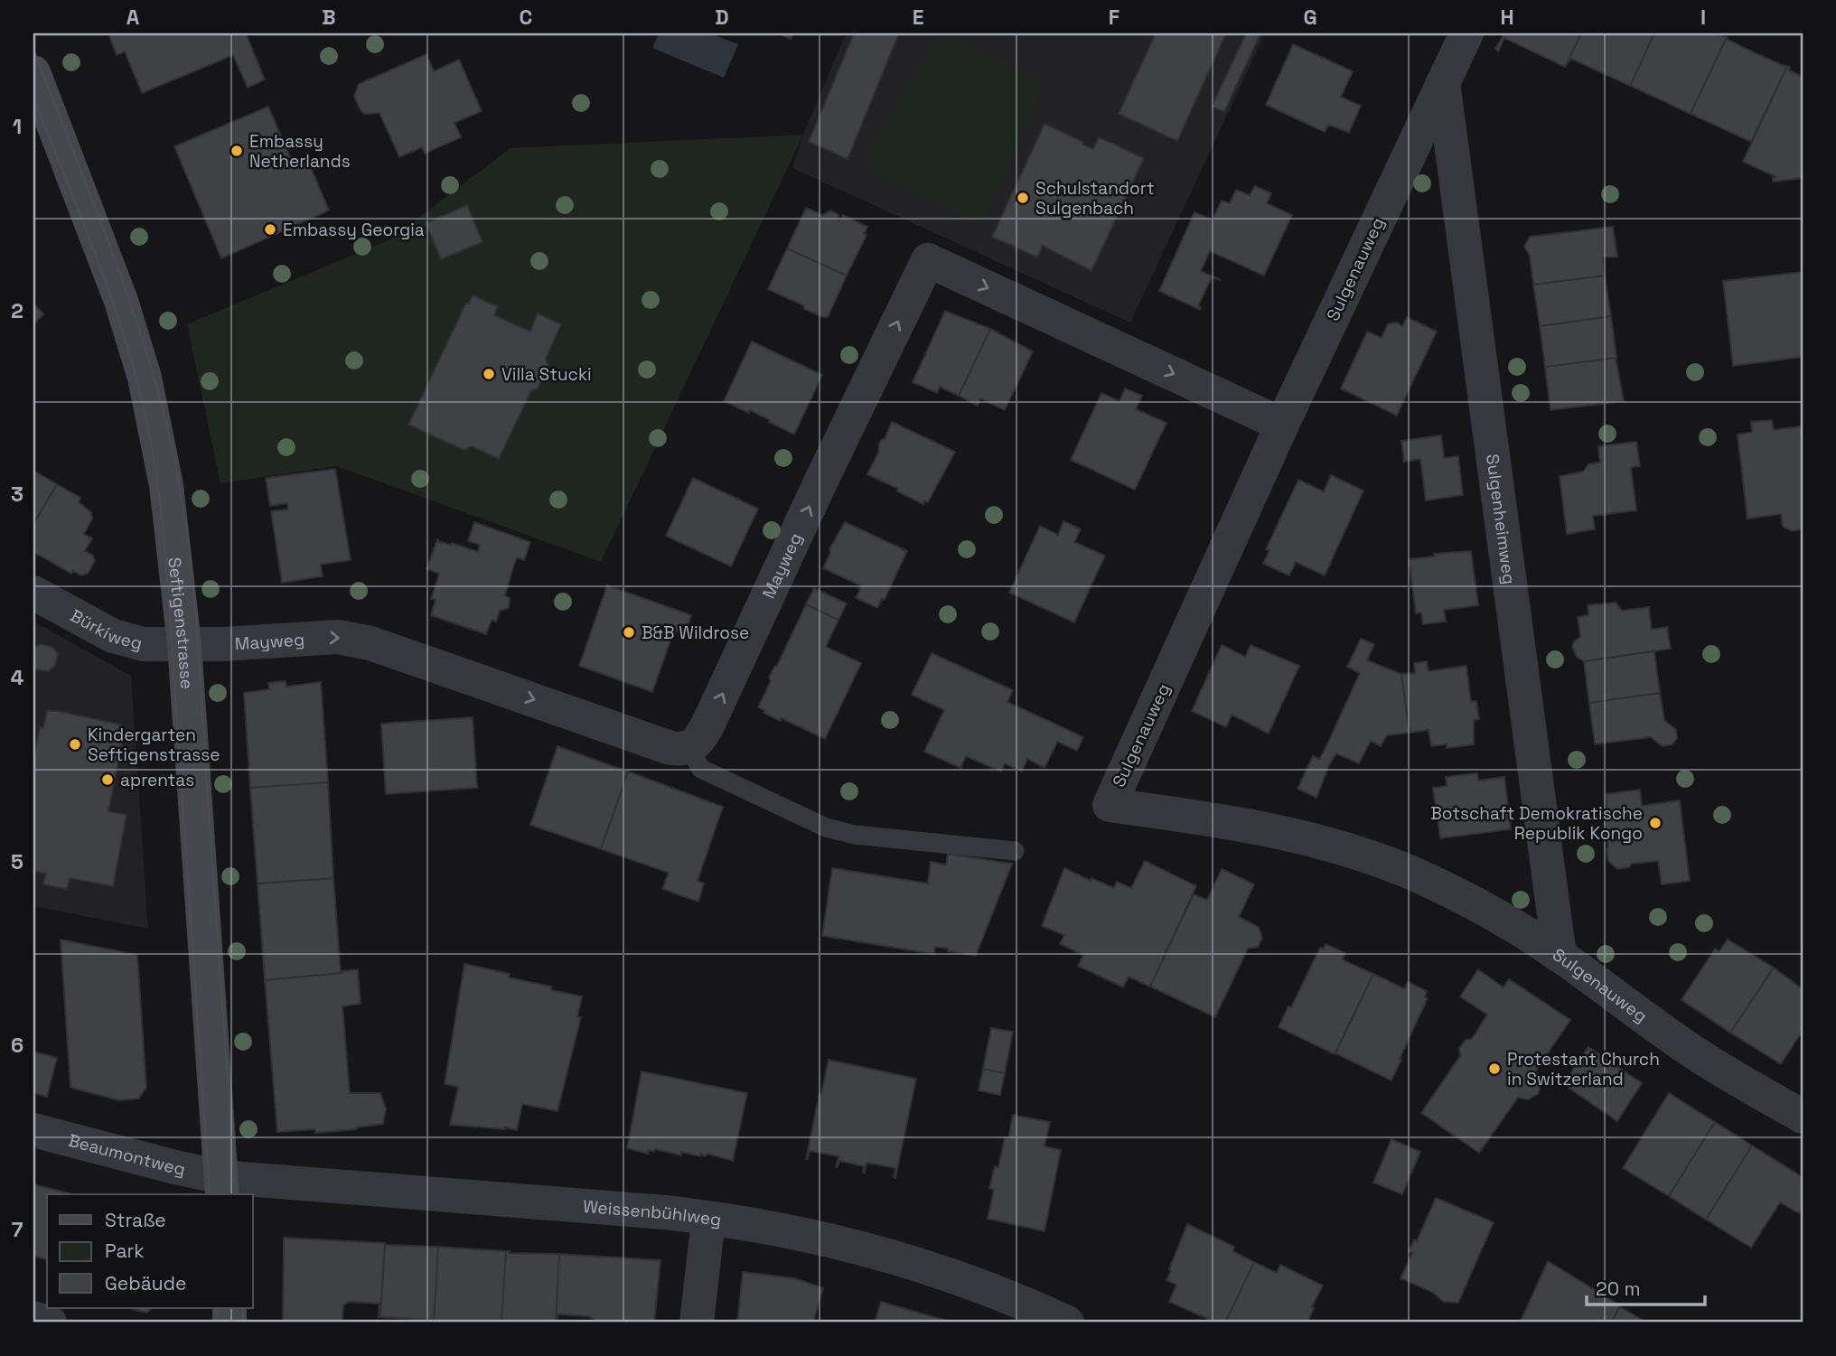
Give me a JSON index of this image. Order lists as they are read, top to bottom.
{
  "streets": {
    "main road": ["Seftigenstrasse"],
    "street": [
      "Sulgenauweg",
      "Sulgenheimweg",
      "Mayweg",
      "Bürkiweg",
      "Beaumontweg",
      "Weissenbühlweg"
    ]
  },
  "crossings": [
    ["Sulgenauweg", "Sulgenheimweg"],
    ["Sulgenauweg", "Mayweg"],
    ["Mayweg", "Seftigenstrasse"],
    ["Mayweg", "Bürkiweg"],
    ["Seftigenstrasse", "Bürkiweg"],
    ["Seftigenstrasse", "Beaumontweg"],
    ["Seftigenstrasse", "Weissenbühlweg"],
    ["Beaumontweg", "Weissenbühlweg"]
  ],
  "places": [
    "Embassy Netherlands",
    "Schulstandort Sulgenbach",
    "Embassy Georgia",
    "Villa Stucki",
    "B&B Wildrose",
    "Kindergarten Seftigenstrasse",
    "aprentas",
    "Botschaft Demokratische Republik Kongo",
    "Protestant Church in Switzerland"
  ],
  "legend": ["Straße", "Park", "Gebäude"],
  "scale_bar": "20 m",
  "grid": {
    "columns": [
      "A",
      "B",
      "C",
      "D",
      "E",
      "F",
      "G",
      "H",
      "I"
    ],
    "rows": [
      "1",
      "2",
      "3",
      "4",
      "5",
      "6",
      "7"
    ]
  }
}
